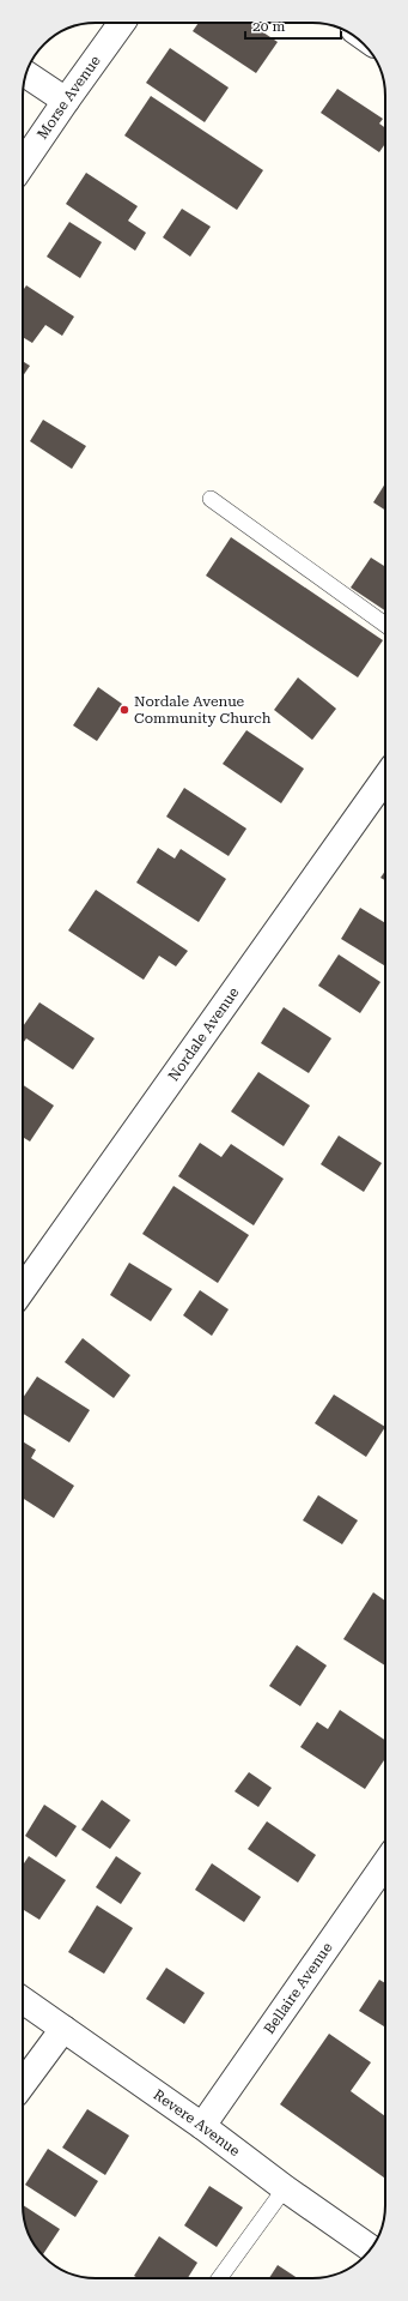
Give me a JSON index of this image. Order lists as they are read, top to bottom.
{
  "streets": {
    "street": [
      "Morse Avenue",
      "Nordale Avenue",
      "Bellaire Avenue",
      "Revere Avenue"
    ]
  },
  "crossings": [
    ["Bellaire Avenue", "Revere Avenue"]
  ],
  "places": ["Nordale Avenue Community Church"],
  "scale_bar": "20 m"
}
